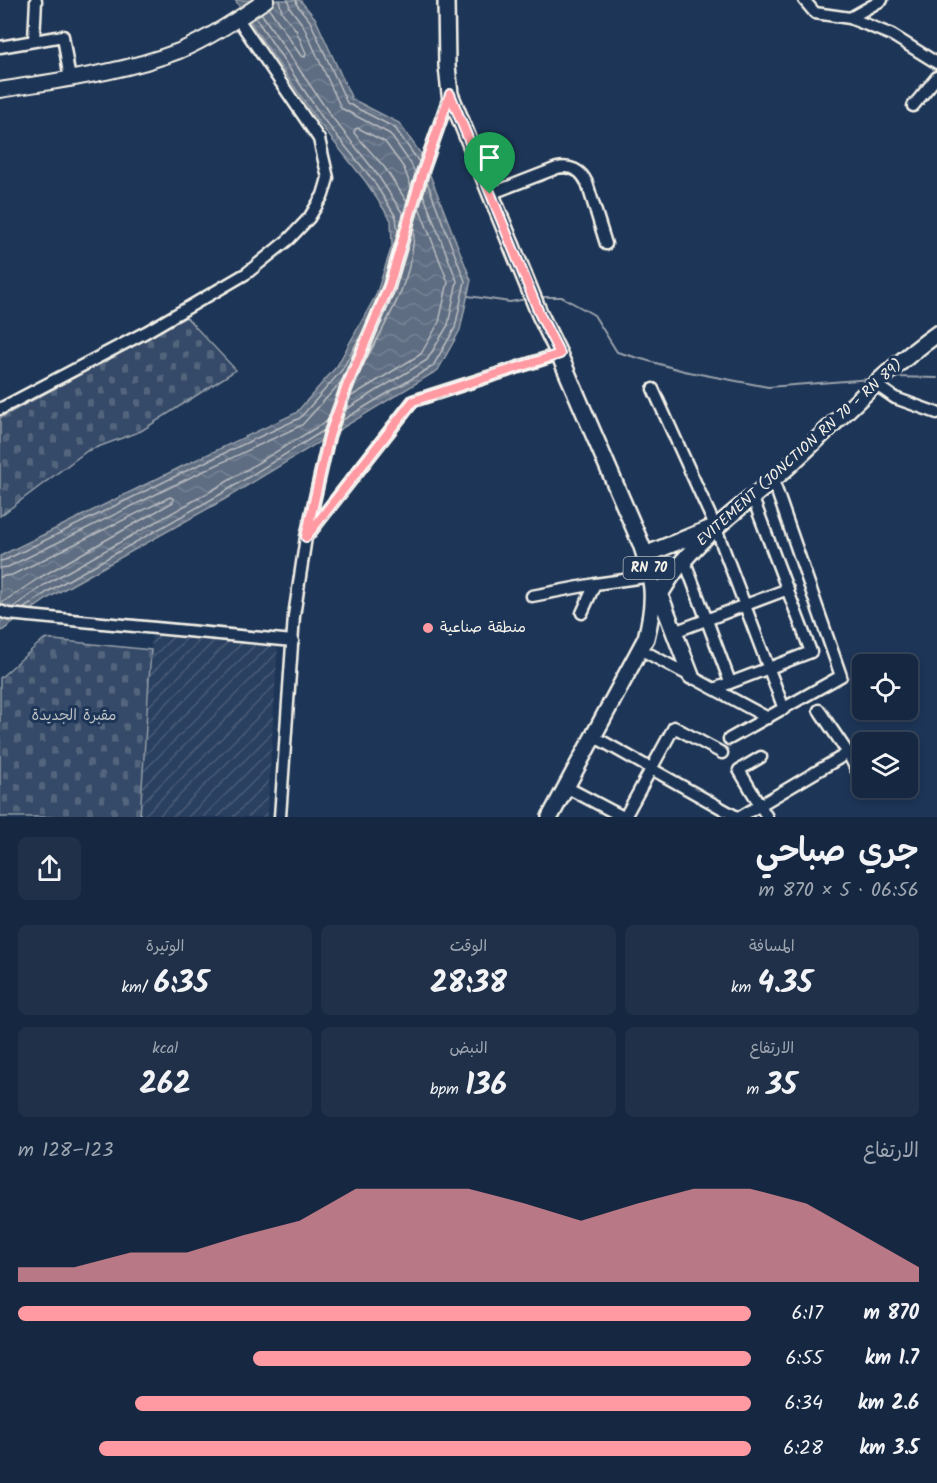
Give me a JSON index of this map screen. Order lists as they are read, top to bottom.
{
  "streets": {
    "main road": ["EVITEMENT (JONCTION RN 70 - RN 89)", "RN 70"]
  },
  "crossings": [
    ["EVITEMENT (JONCTION RN 70 - RN 89)", "RN 70"]
  ],
  "parks": ["مقبرة الجديدة"],
  "places": ["منطقة صناعية"],
  "page": {
    "heading": ["جري صباحي", "06:56 · 5 × 870 m"],
    "stats": [
      ["المسافة", "4.35 km"],
      ["الوقت", "28:38"],
      ["الوتيرة", "6:35 /km"],
      ["الارتفاع", "35 m"],
      ["النبض", "136 bpm"],
      ["kcal", "262"]
    ],
    "chart": ["الارتفاع", "123–128 m"],
    "list": [
      {
        "name": "870 m",
        "note": "6:17"
      },
      {
        "name": "1.7 km",
        "note": "6:55"
      },
      {
        "name": "2.6 km",
        "note": "6:34"
      },
      {
        "name": "3.5 km",
        "note": "6:28"
      }
    ]
  }
}
